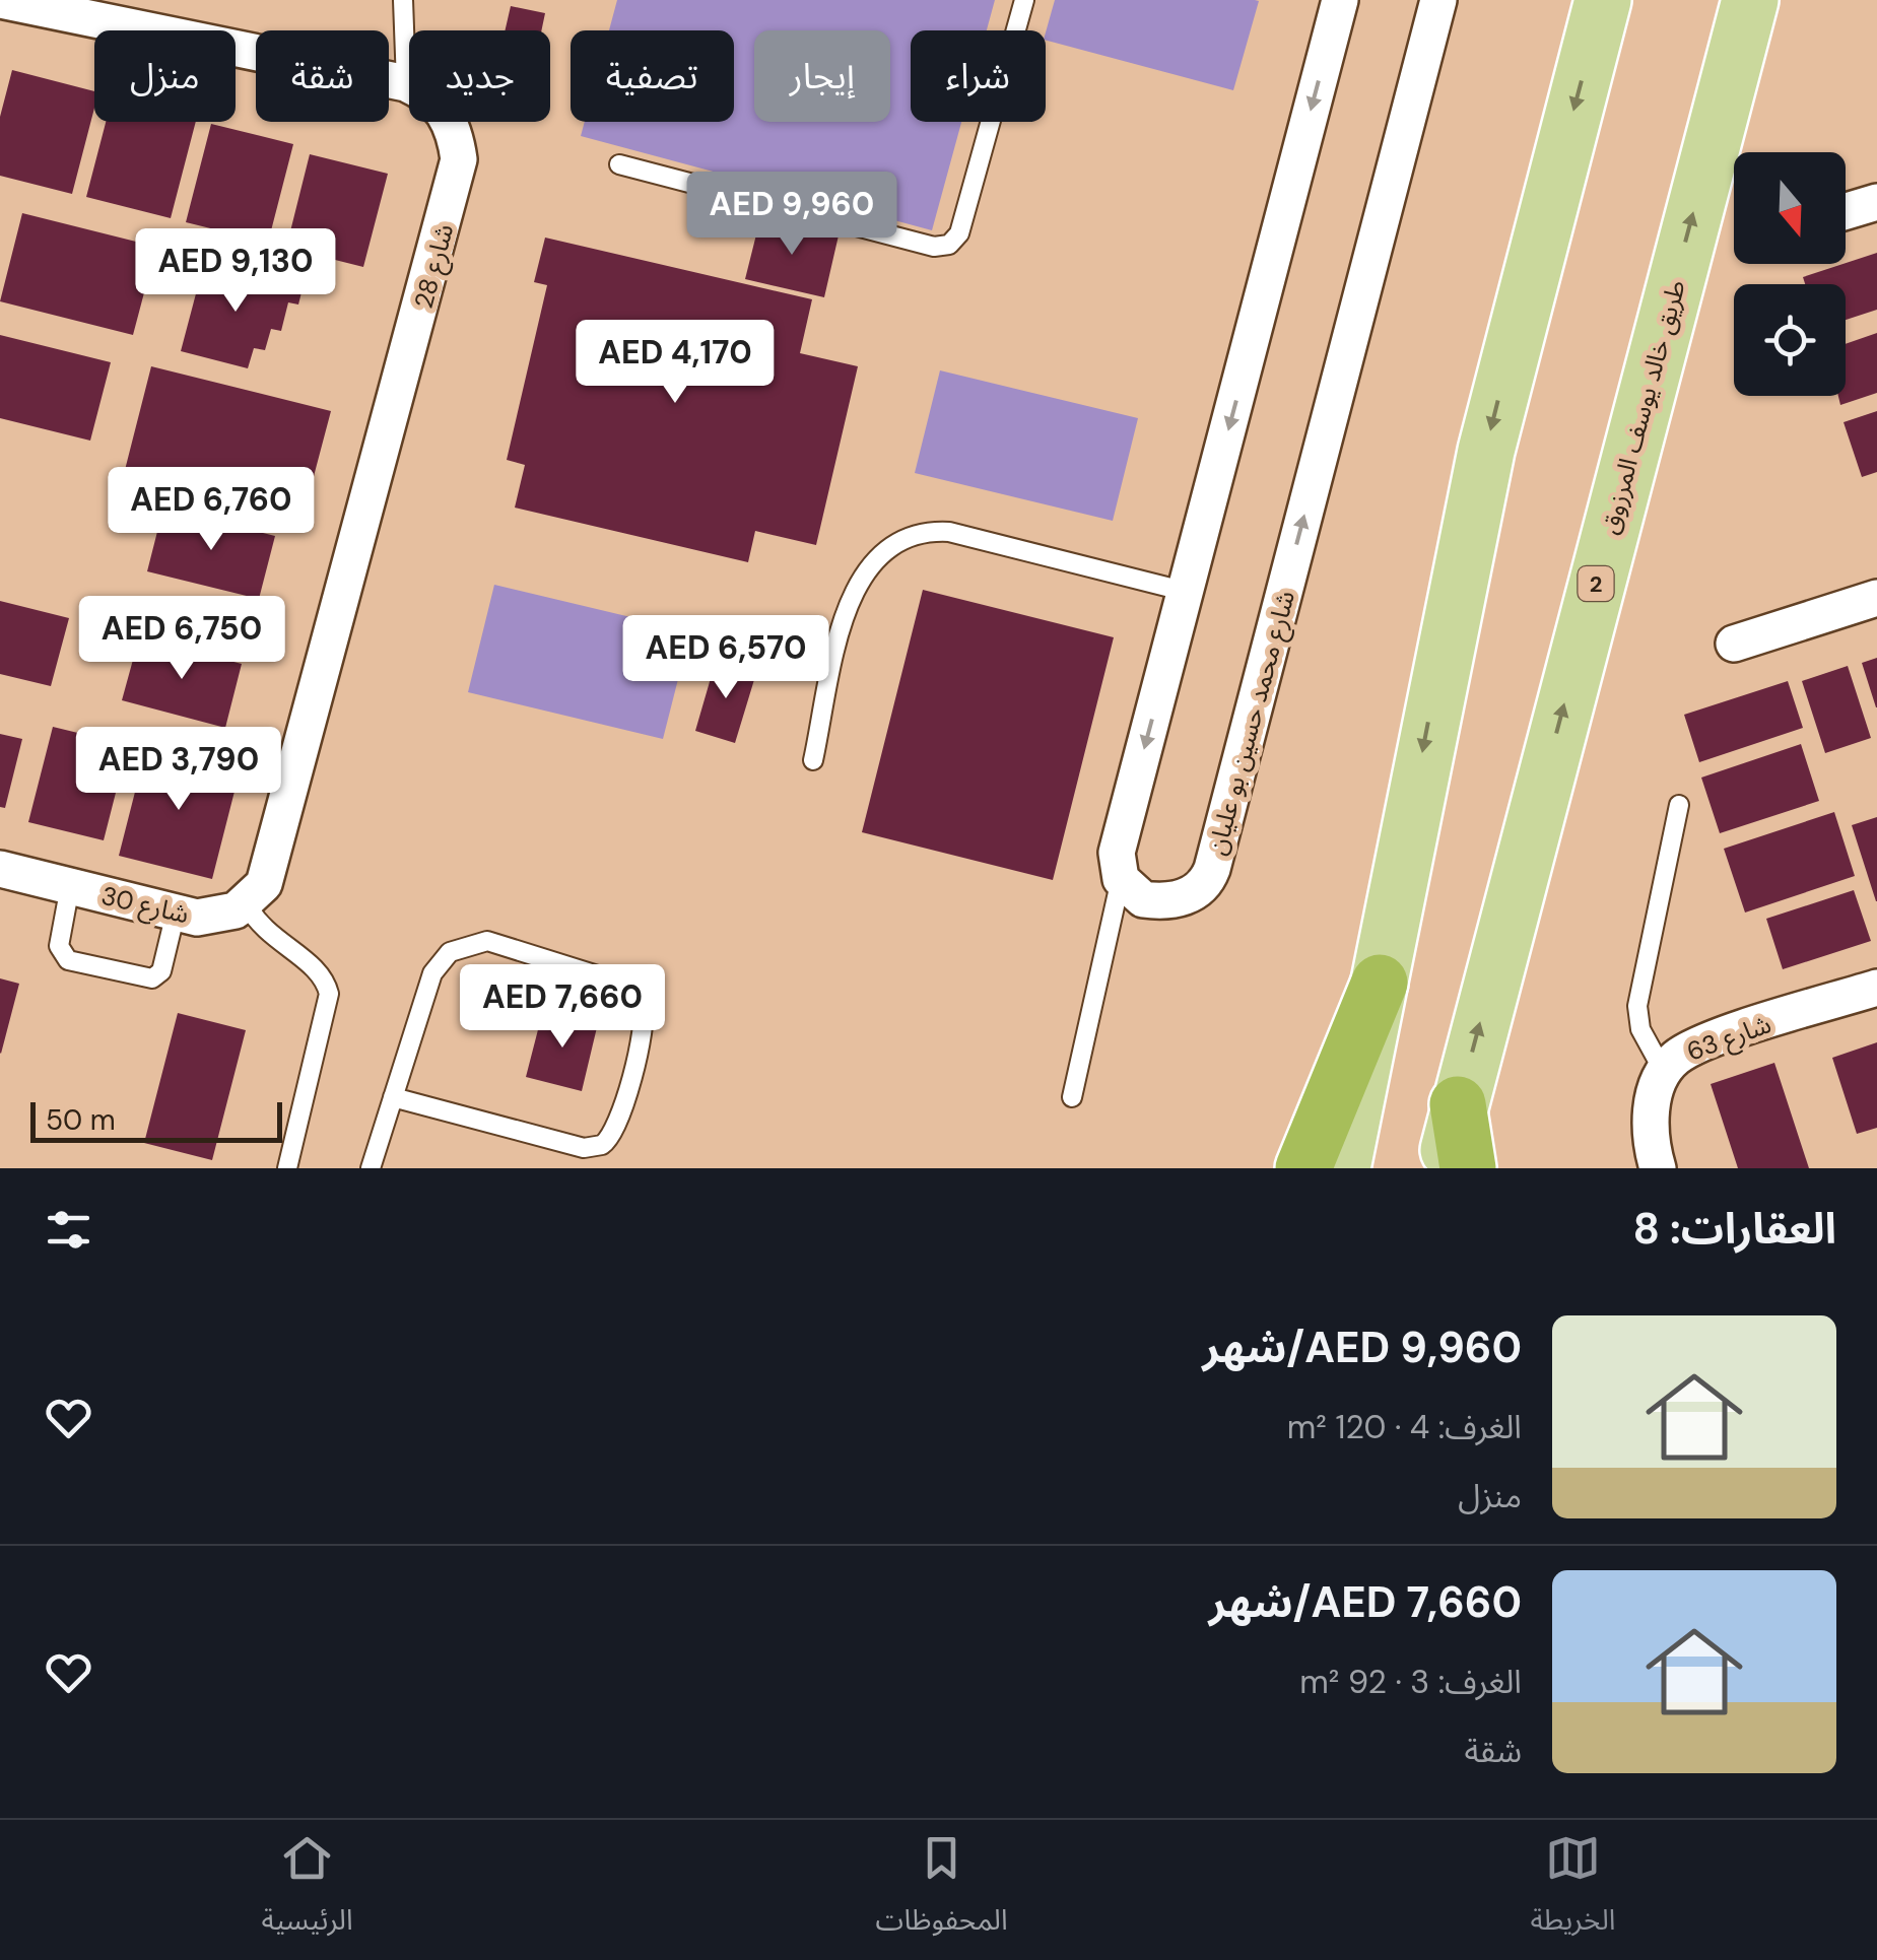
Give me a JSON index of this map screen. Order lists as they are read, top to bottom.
{
  "streets": {
    "main road": ["طريق خالد يوسف المرزوق", "2"],
    "street": [
      "شارع 28",
      "شارع محمد حسين بو عليان",
      "شارع 30",
      "شارع 63"
    ]
  },
  "crossings": [
    ["شارع 28", "شارع 30"]
  ],
  "scale_bar": "50 m",
  "north": "bottom",
  "page": {
    "chip": [
      "شراء",
      "إيجار",
      "تصفية",
      "جديد",
      "شقة",
      "منزل"
    ],
    "price": [
      "AED 9,960",
      "AED 9,130",
      "AED 4,170",
      "AED 6,760",
      "AED 6,750",
      "AED 6,570",
      "AED 3,790",
      "AED 7,660"
    ],
    "scale": "50 m",
    "heading": "العقارات: 8",
    "list": [
      {
        "name": "AED 9,960/شهر",
        "note": "الغرف: 4 · 120 m² · منزل"
      },
      {
        "name": "AED 7,660/شهر",
        "note": "الغرف: 3 · 92 m² · شقة"
      }
    ],
    "tabs": ["الخريطة", "المحفوظات", "الرئيسية"]
  }
}
